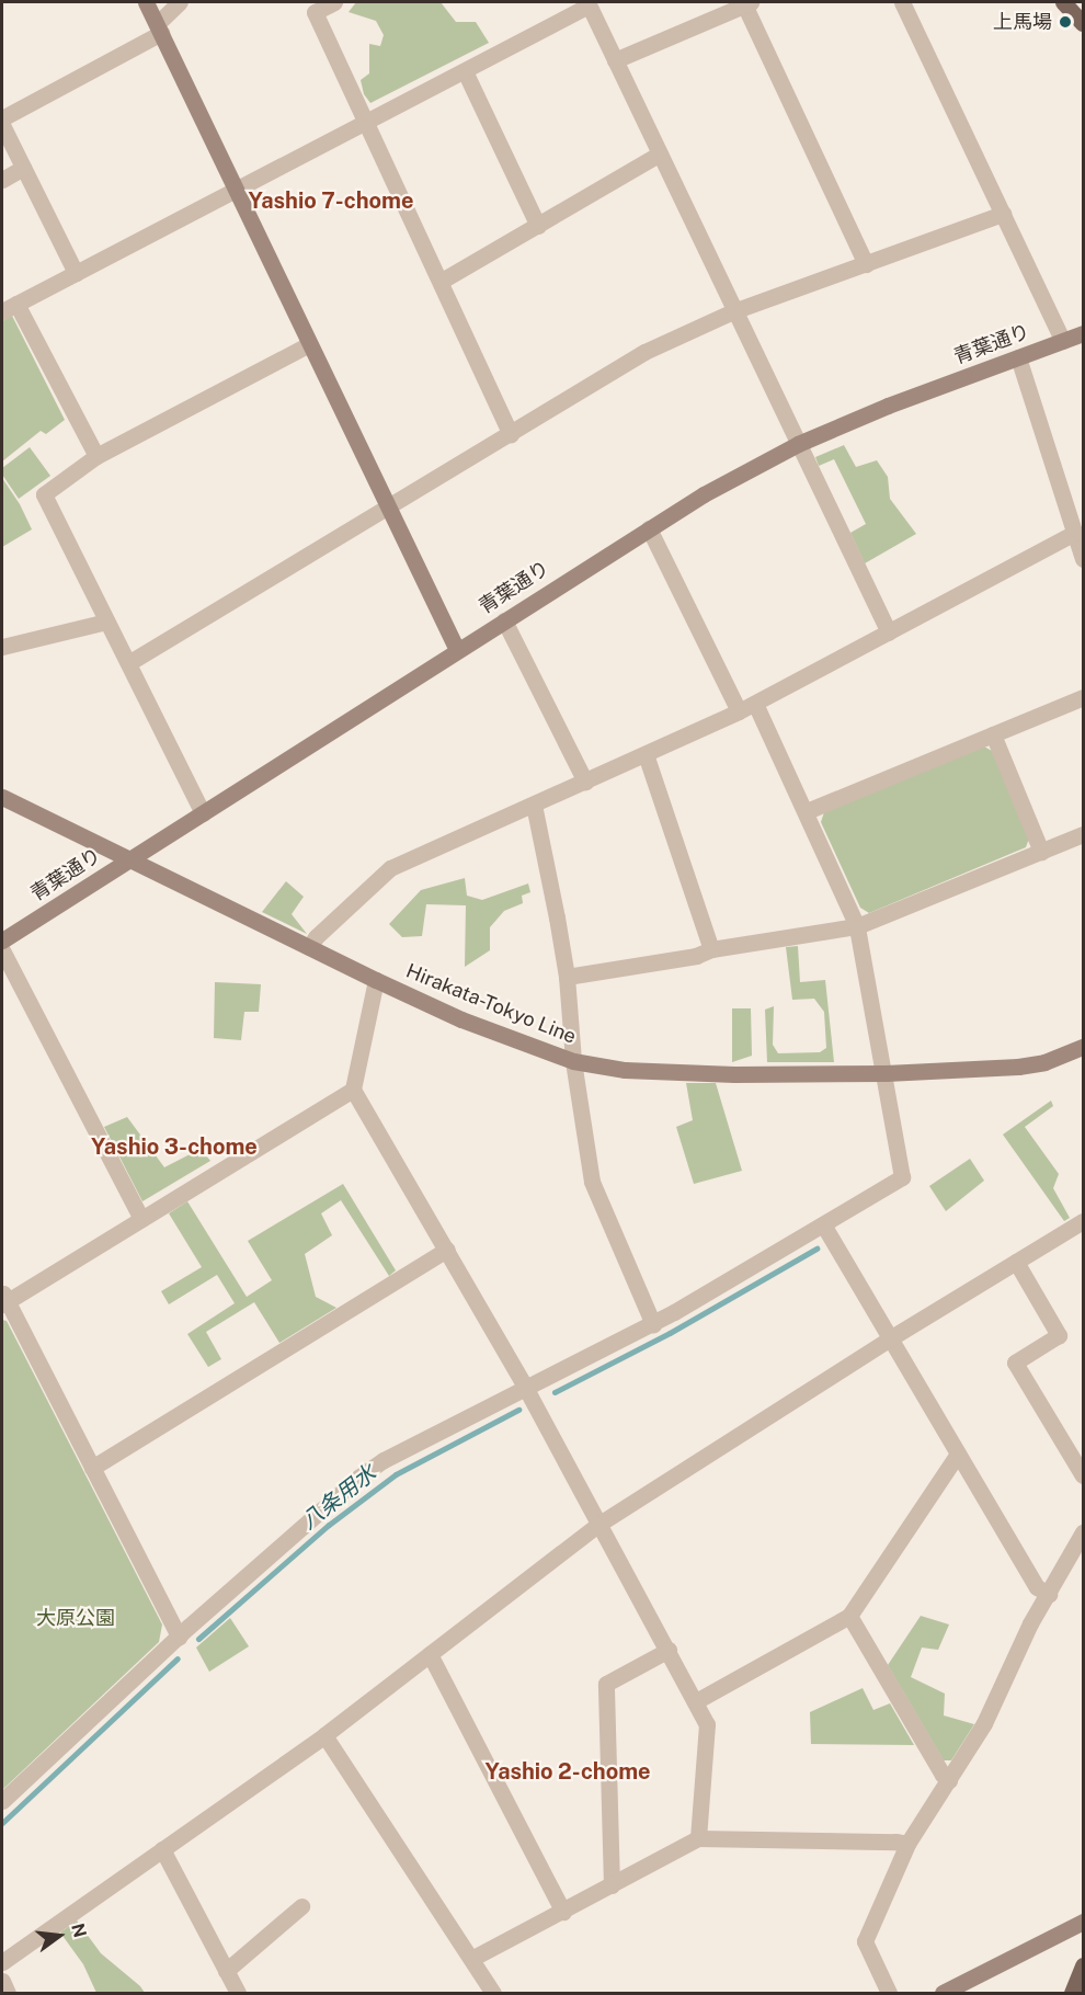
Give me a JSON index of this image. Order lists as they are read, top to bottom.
{
  "streets": {
    "street": ["青葉通り", "Hirakata-Tokyo Line"]
  },
  "crossings": [
    ["青葉通り", "Hirakata-Tokyo Line"]
  ],
  "districts": ["Yashio 7-chome", "Yashio 3-chome", "Yashio 2-chome"],
  "water": ["八条用水"],
  "parks": ["大原公園"],
  "places": ["上馬場"],
  "north": "right"
}
